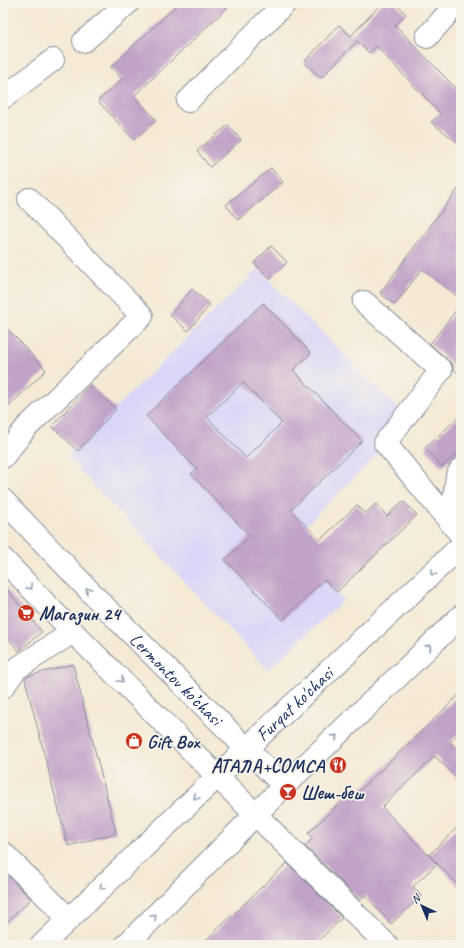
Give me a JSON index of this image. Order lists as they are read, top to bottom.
{
  "streets": {
    "main road": ["Lermontov ko’chasi", "Furqat ko'chasi"]
  },
  "crossings": [
    ["Lermontov ko’chasi", "Furqat ko'chasi"]
  ],
  "places": {
    "supermarket": ["Магазин 24"],
    "shop": ["Gift Box"],
    "restaurant": ["АТАЛА+СОМСА"],
    "bar": ["Шеш-беш"]
  },
  "north": "top left"
}
